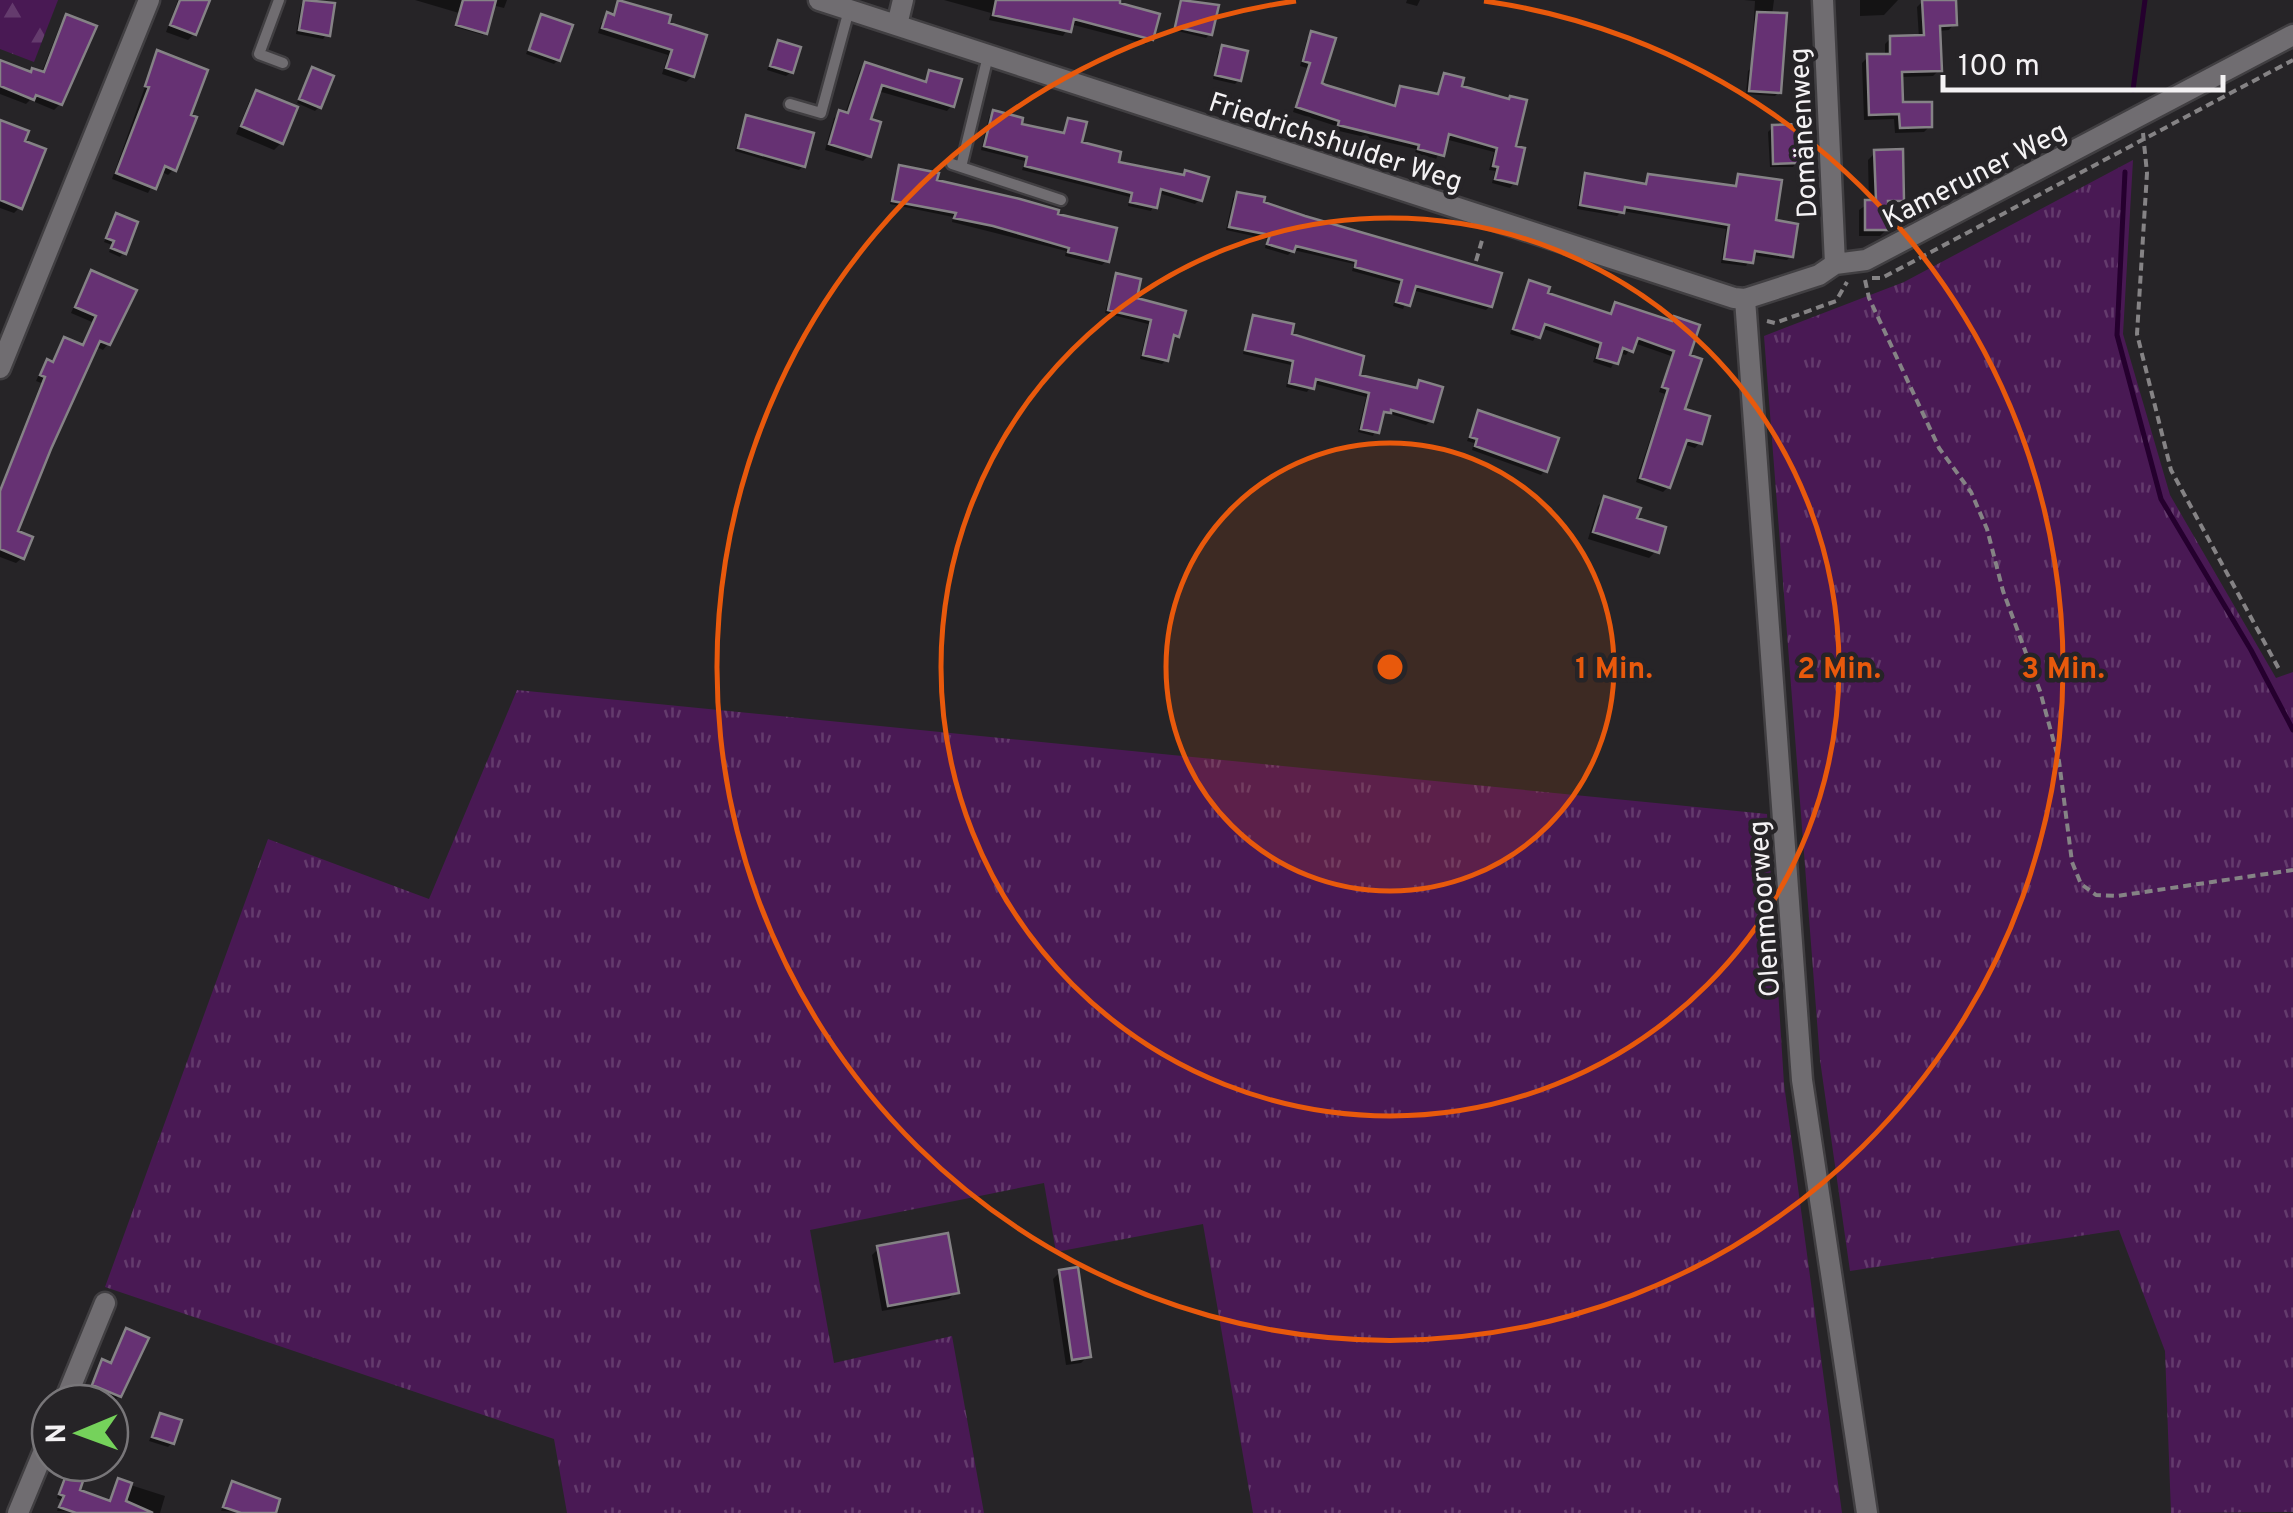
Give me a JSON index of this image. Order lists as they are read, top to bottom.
{
  "streets": {
    "street": [
      "Domänenweg",
      "Friedrichshulder Weg",
      "Kameruner Weg",
      "Olenmoorweg"
    ]
  },
  "crossings": [
    ["Domänenweg", "Kameruner Weg"],
    ["Friedrichshulder Weg", "Olenmoorweg"]
  ],
  "scale_bar": "100 m",
  "north": "left",
  "rings": ["1 Min.", "2 Min.", "3 Min."]
}
